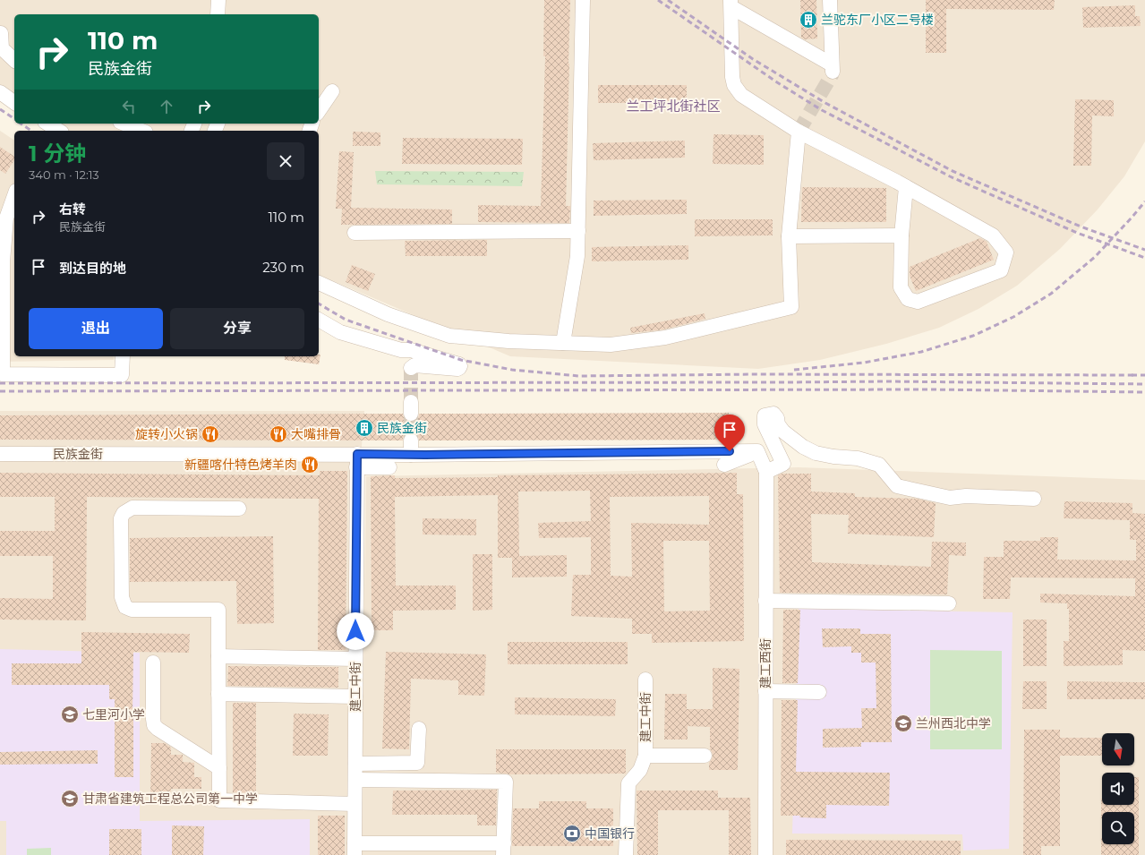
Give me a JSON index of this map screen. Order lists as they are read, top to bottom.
{
  "streets": {
    "street": ["民族金街", "建工西街", "建工中街"]
  },
  "crossings": [
    ["民族金街", "建工中街"]
  ],
  "districts": ["兰工坪北街社区"],
  "places": {
    "building": ["兰驼东厂小区二号楼", "民族金街"],
    "restaurant": ["旋转小火锅", "大嘴排骨", "新疆喀什特色烤羊肉"],
    "school or university": ["七里河小学", "兰州西北中学", "甘肃省建筑工程总公司第一中学"],
    "bank": ["中国银行"]
  },
  "north": "bottom",
  "page": {
    "turn": ["110 m", "民族金街"],
    "heading": ["1 分钟", "340 m · 12:13"],
    "list": [
      {
        "name": "右转",
        "note": "民族金街",
        "value": "110 m"
      },
      {
        "name": "到达目的地",
        "value": "230 m"
      }
    ],
    "buttons": ["退出", "分享"]
  }
}
